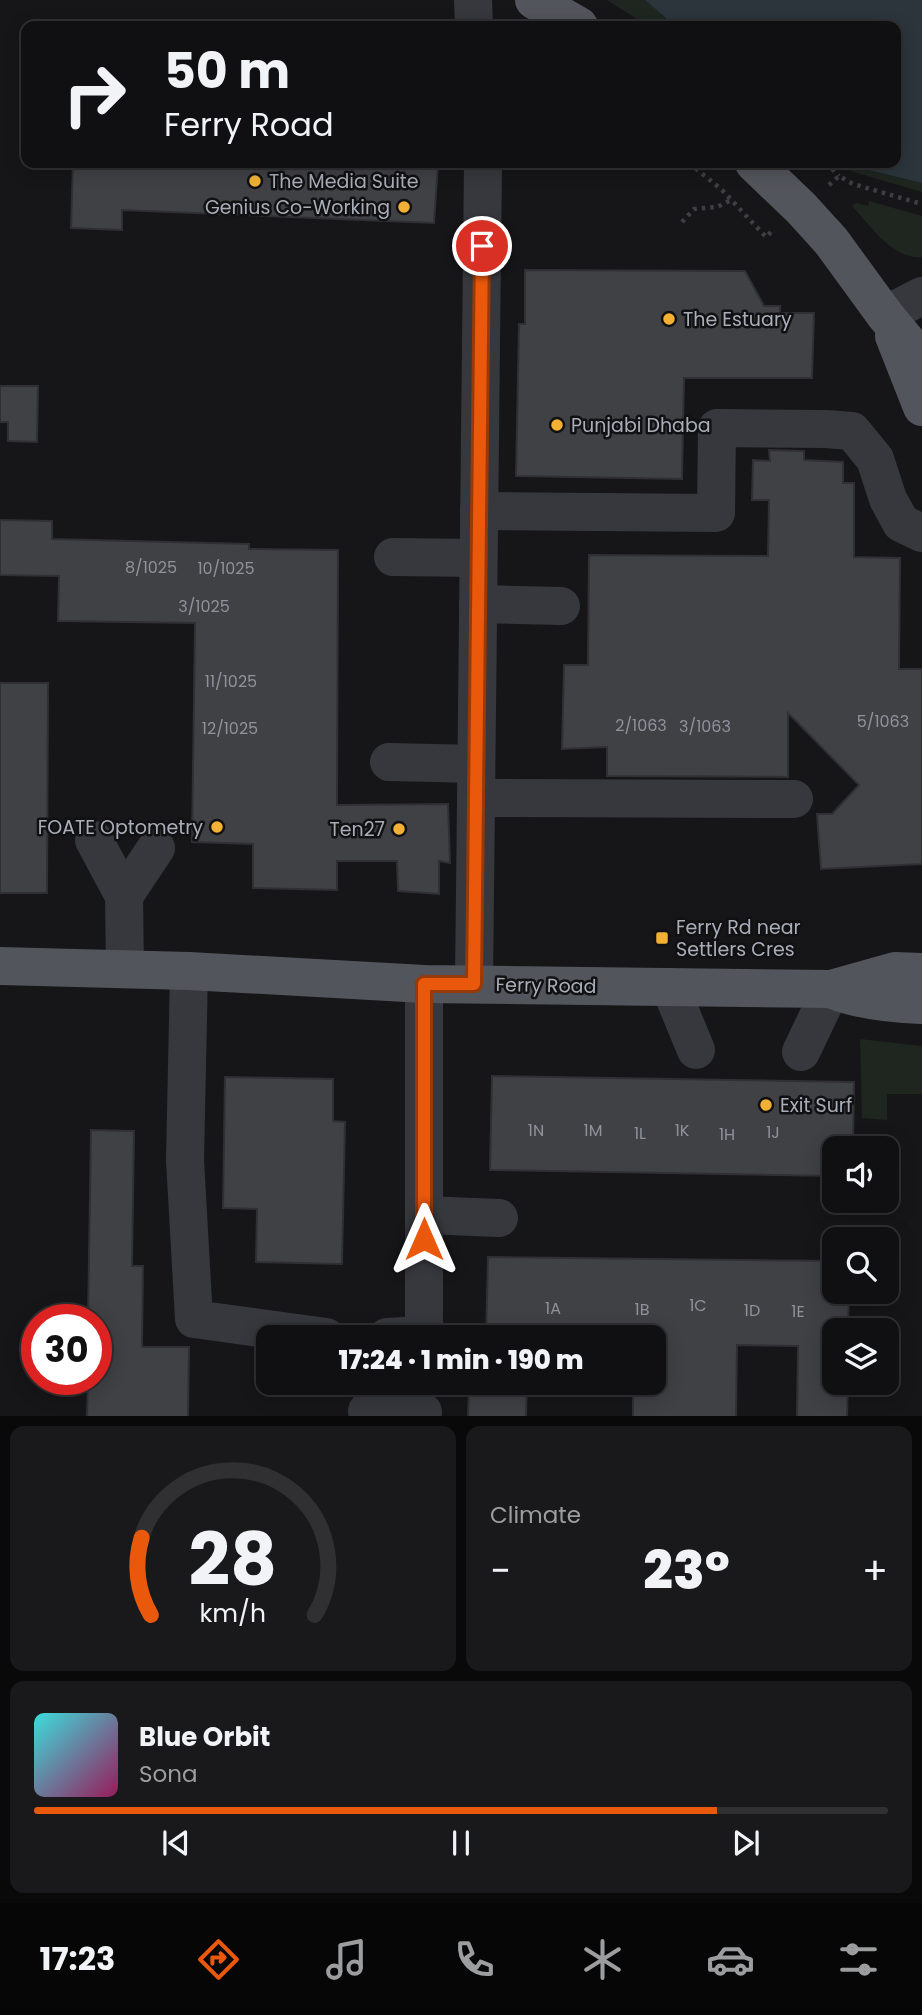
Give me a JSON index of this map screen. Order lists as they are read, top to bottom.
{
  "streets": {
    "main road": ["Ferry Road"]
  },
  "places": {
    "other": [
      "The Media Suite",
      "Genius Co-Working",
      "The Estuary",
      "Punjabi Dhaba",
      "FOATE Optometry",
      "Ten27",
      "Exit Surf"
    ],
    "transit": ["Ferry Rd near Settlers Cres"]
  },
  "house_numbers": [
    "8/1025",
    "10/1025",
    "3/1025",
    "11/1025",
    "5/1063",
    "2/1063",
    "3/1063",
    "12/1025",
    "1N",
    "1M",
    "1K",
    "1J",
    "1L",
    "1H",
    "1C",
    "1A",
    "1B",
    "1D",
    "1E"
  ],
  "page": {
    "turn": ["50 m", "Ferry Road"],
    "limit": "30",
    "trip": "17:24 · 1 min · 190 m",
    "tile": "Climate",
    "heat": ["−", "23°", "+"],
    "song": ["Blue Orbit", "Sona"],
    "tabs": "17:23",
    "gauge": ["28", "km/h"]
  }
}
